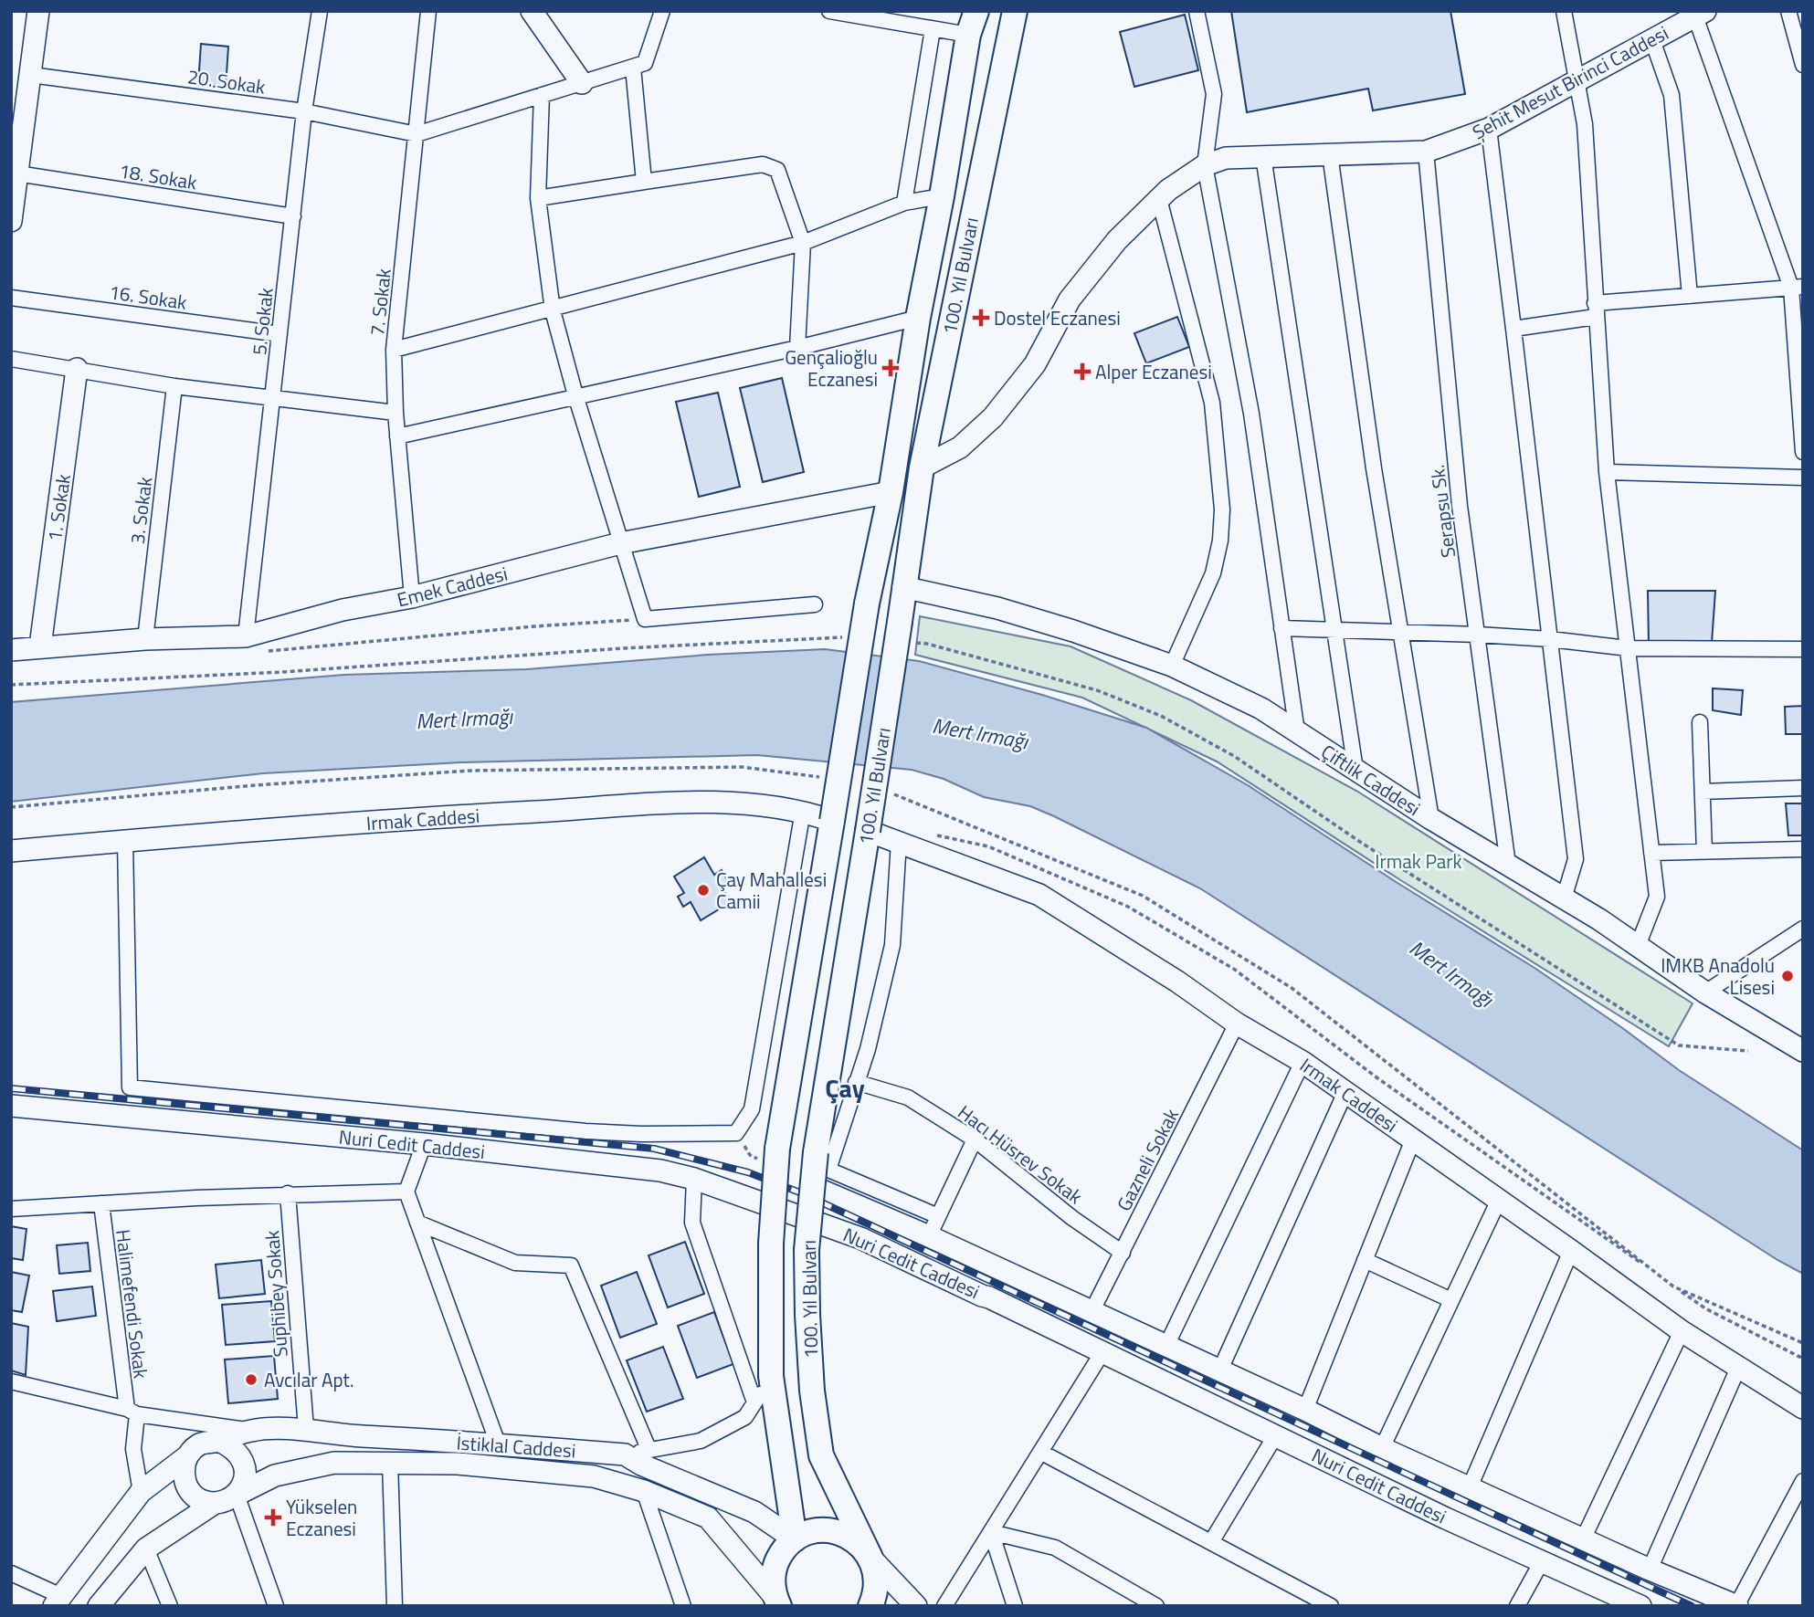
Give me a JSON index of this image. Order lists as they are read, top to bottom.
{
  "streets": {
    "main road": [
      "Şehit Mesut Birinci Caddesi",
      "100. Yıl Bulvarı",
      "1. Sokak",
      "Emek Caddesi",
      "Çiftlik Caddesi",
      "Irmak Caddesi",
      "Nuri Cedit Caddesi",
      "İstiklal Caddesi"
    ],
    "street": [
      "20. Sokak",
      "18. Sokak",
      "16. Sokak",
      "7. Sokak",
      "5. Sokak",
      "3. Sokak",
      "Serapsu Sk.",
      "Hacı Hüsrev Sokak",
      "Gazneli Sokak",
      "Suphibey Sokak",
      "Halimefendi Sokak"
    ]
  },
  "crossings": [
    ["20. Sokak", "7. Sokak"],
    ["20. Sokak", "5. Sokak"],
    ["Şehit Mesut Birinci Caddesi", "100. Yıl Bulvarı"],
    ["Şehit Mesut Birinci Caddesi", "Serapsu Sk."],
    ["18. Sokak", "5. Sokak"],
    ["100. Yıl Bulvarı", "Emek Caddesi"],
    ["100. Yıl Bulvarı", "Çiftlik Caddesi"],
    ["100. Yıl Bulvarı", "Irmak Caddesi"],
    ["100. Yıl Bulvarı", "İstiklal Caddesi"],
    ["16. Sokak", "5. Sokak"],
    ["7. Sokak", "Emek Caddesi"],
    ["5. Sokak", "Emek Caddesi"],
    ["1. Sokak", "Emek Caddesi"],
    ["3. Sokak", "Emek Caddesi"],
    ["Serapsu Sk.", "Çiftlik Caddesi"],
    ["Irmak Caddesi", "Nuri Cedit Caddesi"],
    ["Irmak Caddesi", "Gazneli Sokak"],
    ["Nuri Cedit Caddesi", "Gazneli Sokak"],
    ["Hacı Hüsrev Sokak", "Gazneli Sokak"],
    ["Suphibey Sokak", "İstiklal Caddesi"]
  ],
  "districts": ["Çay"],
  "water": ["Mert Irmağı"],
  "parks": ["Irmak Park"],
  "places": {
    "health": [
      "Dostel Eczanesi",
      "Gençalioğlu Eczanesi",
      "Alper Eczanesi",
      "Yükselen Eczanesi"
    ],
    "other": ["Çay Mahallesi Camii", "IMKB Anadolu Lisesi", "Avcılar Apt."]
  }
}
